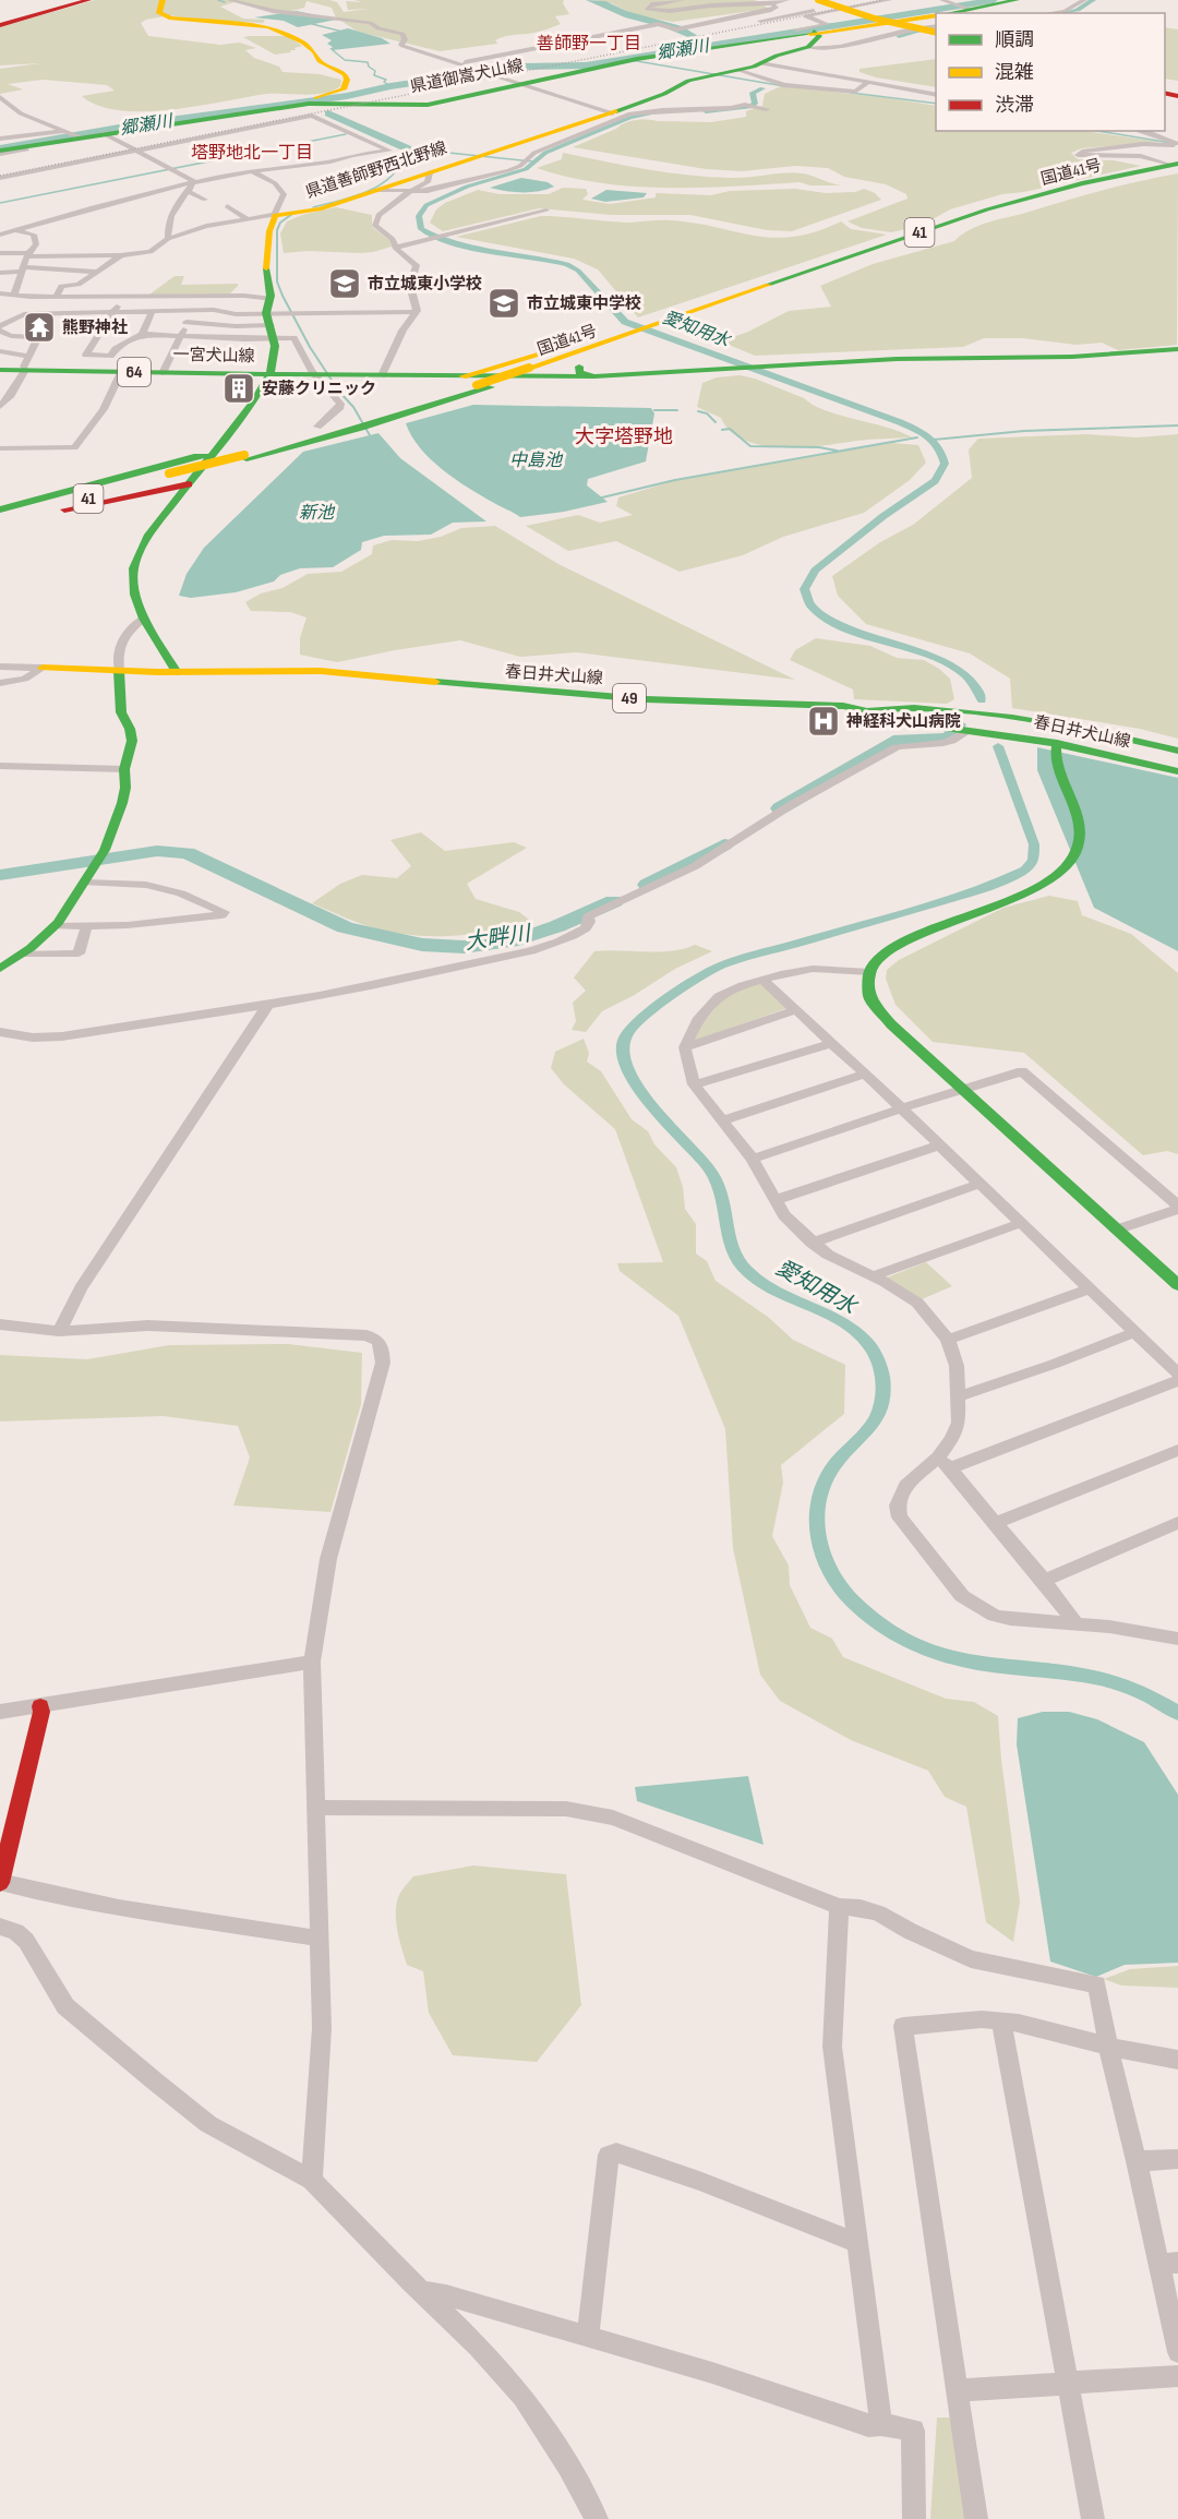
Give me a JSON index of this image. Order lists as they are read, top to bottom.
{
  "streets": {
    "main road": [
      "県道御嵩犬山線",
      "県道善師野西北野線",
      "国道41号",
      "41",
      "一宮犬山線",
      "64",
      "春日井犬山線",
      "49"
    ]
  },
  "crossings": [
    ["国道41号", "一宮犬山線"]
  ],
  "districts": ["善師野一丁目", "塔野地北一丁目", "大字塔野地"],
  "water": [
    "郷瀬川",
    "愛知用水",
    "中島池",
    "新池",
    "大畔川"
  ],
  "places": {
    "school or university": ["市立城東小学校", "市立城東中学校"],
    "temple": ["熊野神社"],
    "building": ["安藤クリニック"],
    "hospital": ["神経科犬山病院"]
  },
  "legend": ["順調", "混雑", "渋滞"]
}
